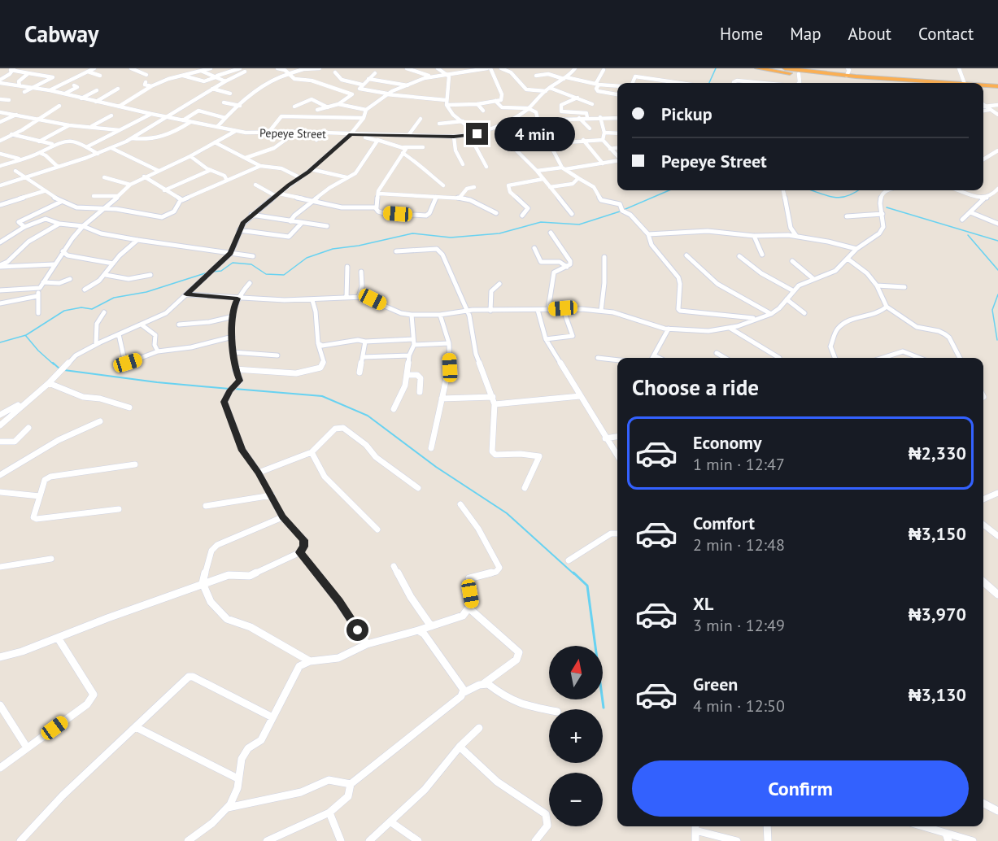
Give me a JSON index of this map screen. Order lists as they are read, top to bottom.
{
  "streets": {
    "street": ["Pepeye Street"]
  },
  "north": "top",
  "page": {
    "header": "Cabway",
    "nav": [
      "Home",
      "Map",
      "About",
      "Contact"
    ],
    "banner": ["Pickup", "Pepeye Street"],
    "bubble": "4 min",
    "heading": "Choose a ride",
    "list": [
      {
        "name": "Economy",
        "note": "1 min · 12:47",
        "value": "₦2,330"
      },
      {
        "name": "Comfort",
        "note": "2 min · 12:48",
        "value": "₦3,150"
      },
      {
        "name": "XL",
        "note": "3 min · 12:49",
        "value": "₦3,970"
      },
      {
        "name": "Green",
        "note": "4 min · 12:50",
        "value": "₦3,130"
      }
    ],
    "map_buttons": ["+", "−"],
    "buttons": "Confirm"
  }
}
